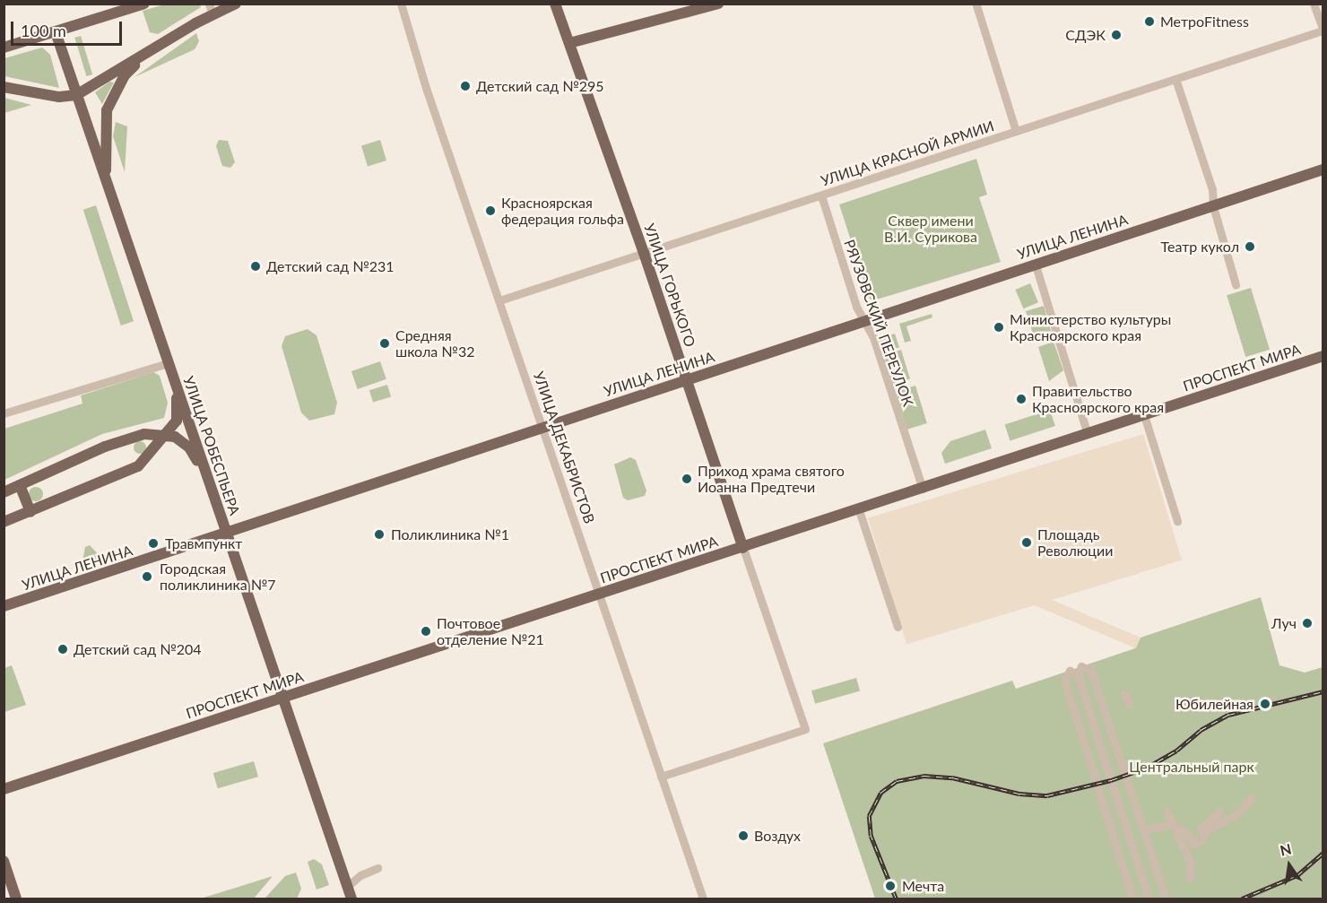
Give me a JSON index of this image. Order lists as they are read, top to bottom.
{
  "streets": {
    "main road": [
      "УЛИЦА ЛЕНИНА",
      "УЛИЦА ГОРЬКОГО",
      "ПРОСПЕКТ МИРА",
      "УЛИЦА РОБЕСПЬЕРА"
    ],
    "street": ["УЛИЦА КРАСНОЙ АРМИИ", "РЯУЗОВСКИЙ ПЕРЕУЛОК", "УЛИЦА ДЕКАБРИСТОВ"]
  },
  "crossings": [
    ["УЛИЦА КРАСНОЙ АРМИИ", "УЛИЦА ГОРЬКОГО"],
    ["УЛИЦА КРАСНОЙ АРМИИ", "РЯУЗОВСКИЙ ПЕРЕУЛОК"],
    ["УЛИЦА КРАСНОЙ АРМИИ", "УЛИЦА ДЕКАБРИСТОВ"],
    ["УЛИЦА ЛЕНИНА", "УЛИЦА ГОРЬКОГО"],
    ["УЛИЦА ЛЕНИНА", "РЯУЗОВСКИЙ ПЕРЕУЛОК"],
    ["УЛИЦА ЛЕНИНА", "УЛИЦА РОБЕСПЬЕРА"],
    ["УЛИЦА ЛЕНИНА", "УЛИЦА ДЕКАБРИСТОВ"],
    ["УЛИЦА ГОРЬКОГО", "ПРОСПЕКТ МИРА"],
    ["УЛИЦА ГОРЬКОГО", "УЛИЦА ДЕКАБРИСТОВ"],
    ["РЯУЗОВСКИЙ ПЕРЕУЛОК", "ПРОСПЕКТ МИРА"],
    ["ПРОСПЕКТ МИРА", "УЛИЦА РОБЕСПЬЕРА"],
    ["ПРОСПЕКТ МИРА", "УЛИЦА ДЕКАБРИСТОВ"]
  ],
  "parks": ["Сквер имени В.И. Сурикова", "Центральный парк"],
  "places": [
    "МетроFitness",
    "СДЭК",
    "Детский сад №295",
    "Красноярская федерация гольфа",
    "Театр кукол",
    "Детский сад №231",
    "Министерство культуры Красноярского края",
    "Средняя школа №32",
    "Правительство Красноярского края",
    "Приход храма святого Иоанна Предтечи",
    "Поликлиника №1",
    "Площадь Революции",
    "Травмпункт",
    "Городская поликлиника №7",
    "Луч",
    "Почтовое отделение №21",
    "Детский сад №204",
    "Юбилейная",
    "Воздух",
    "Мечта"
  ],
  "scale_bar": "100 m",
  "north": "top"
}
